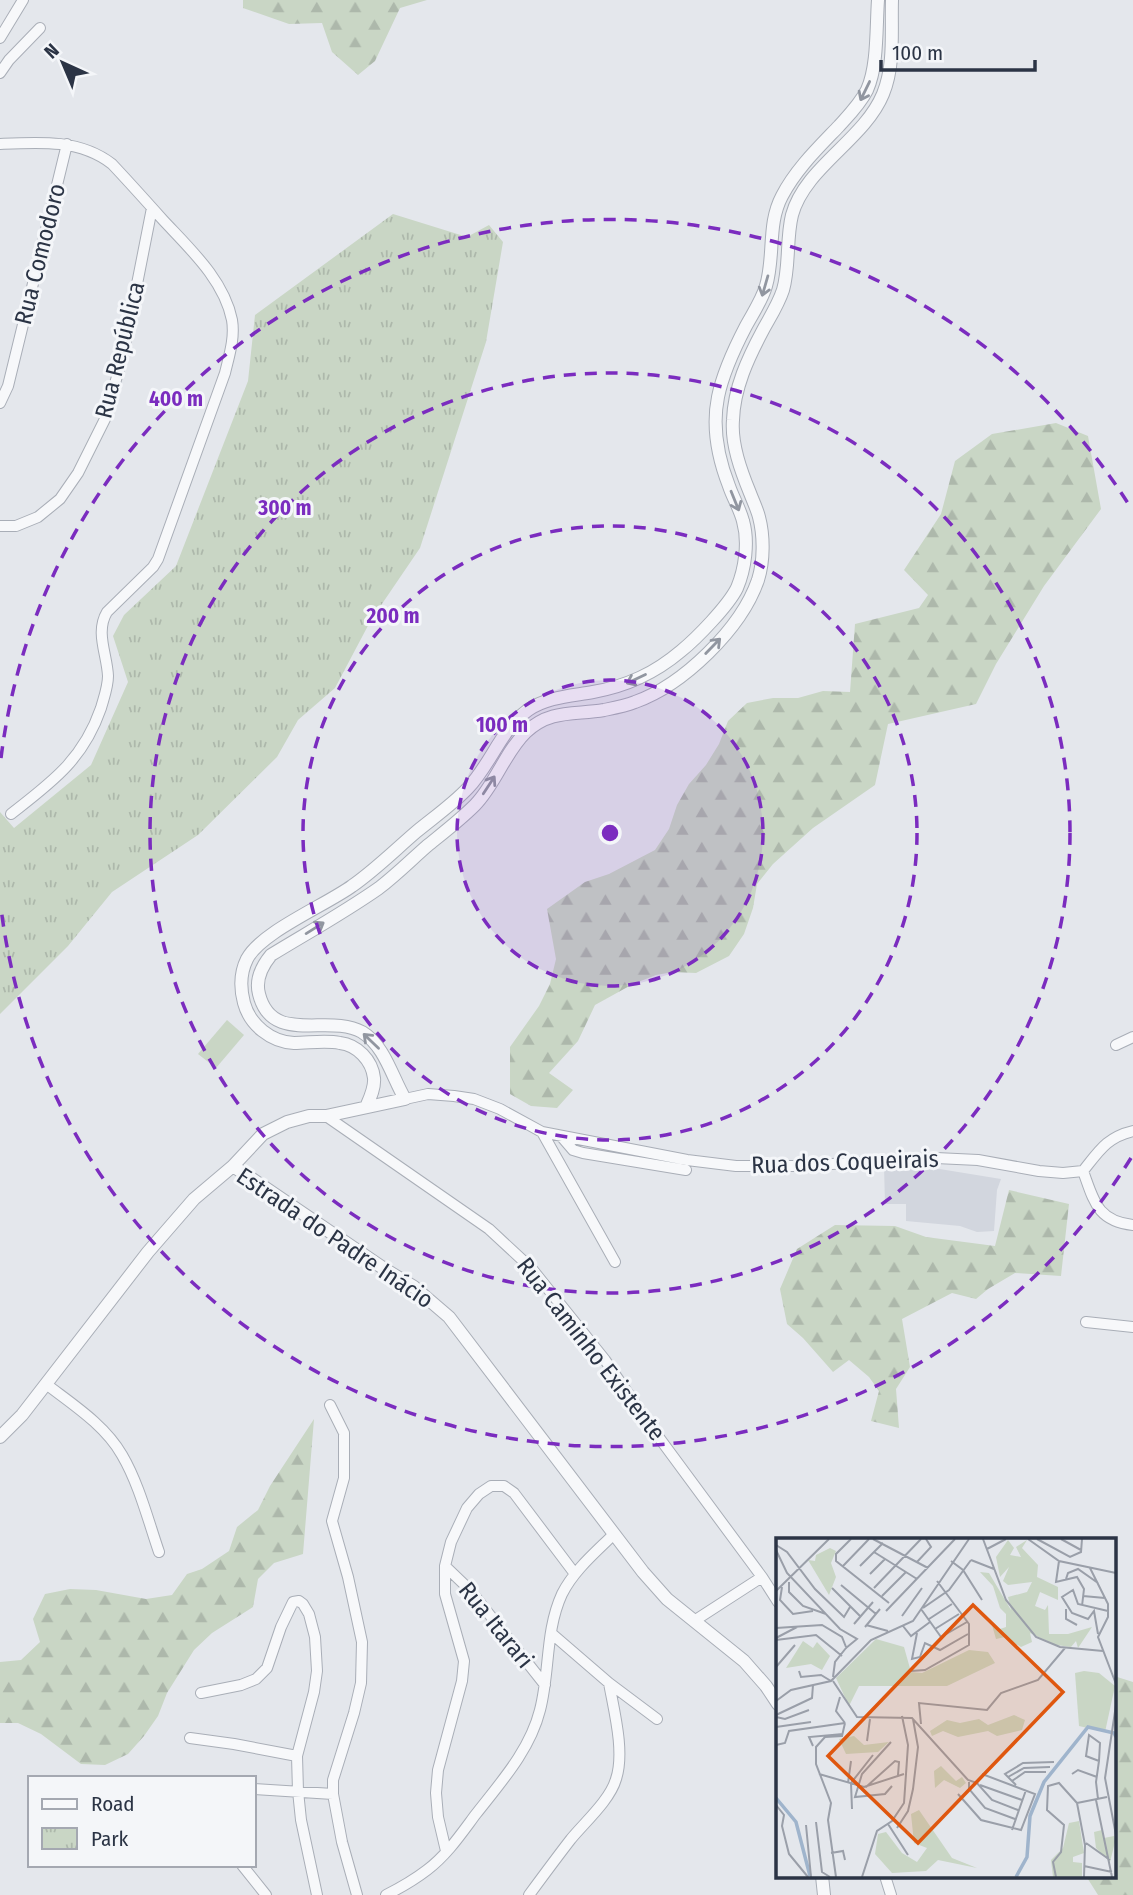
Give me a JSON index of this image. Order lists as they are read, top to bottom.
{
  "streets": {
    "street": [
      "Rua Comodoro",
      "Rua República",
      "Rua dos Coqueirais",
      "Estrada do Padre Inácio",
      "Rua Caminho Existente",
      "Rua Itarari"
    ]
  },
  "legend": ["Road", "Park"],
  "scale_bar": "100 m",
  "north": "top left",
  "rings": [
    "400 m",
    "300 m",
    "200 m",
    "100 m"
  ]
}
